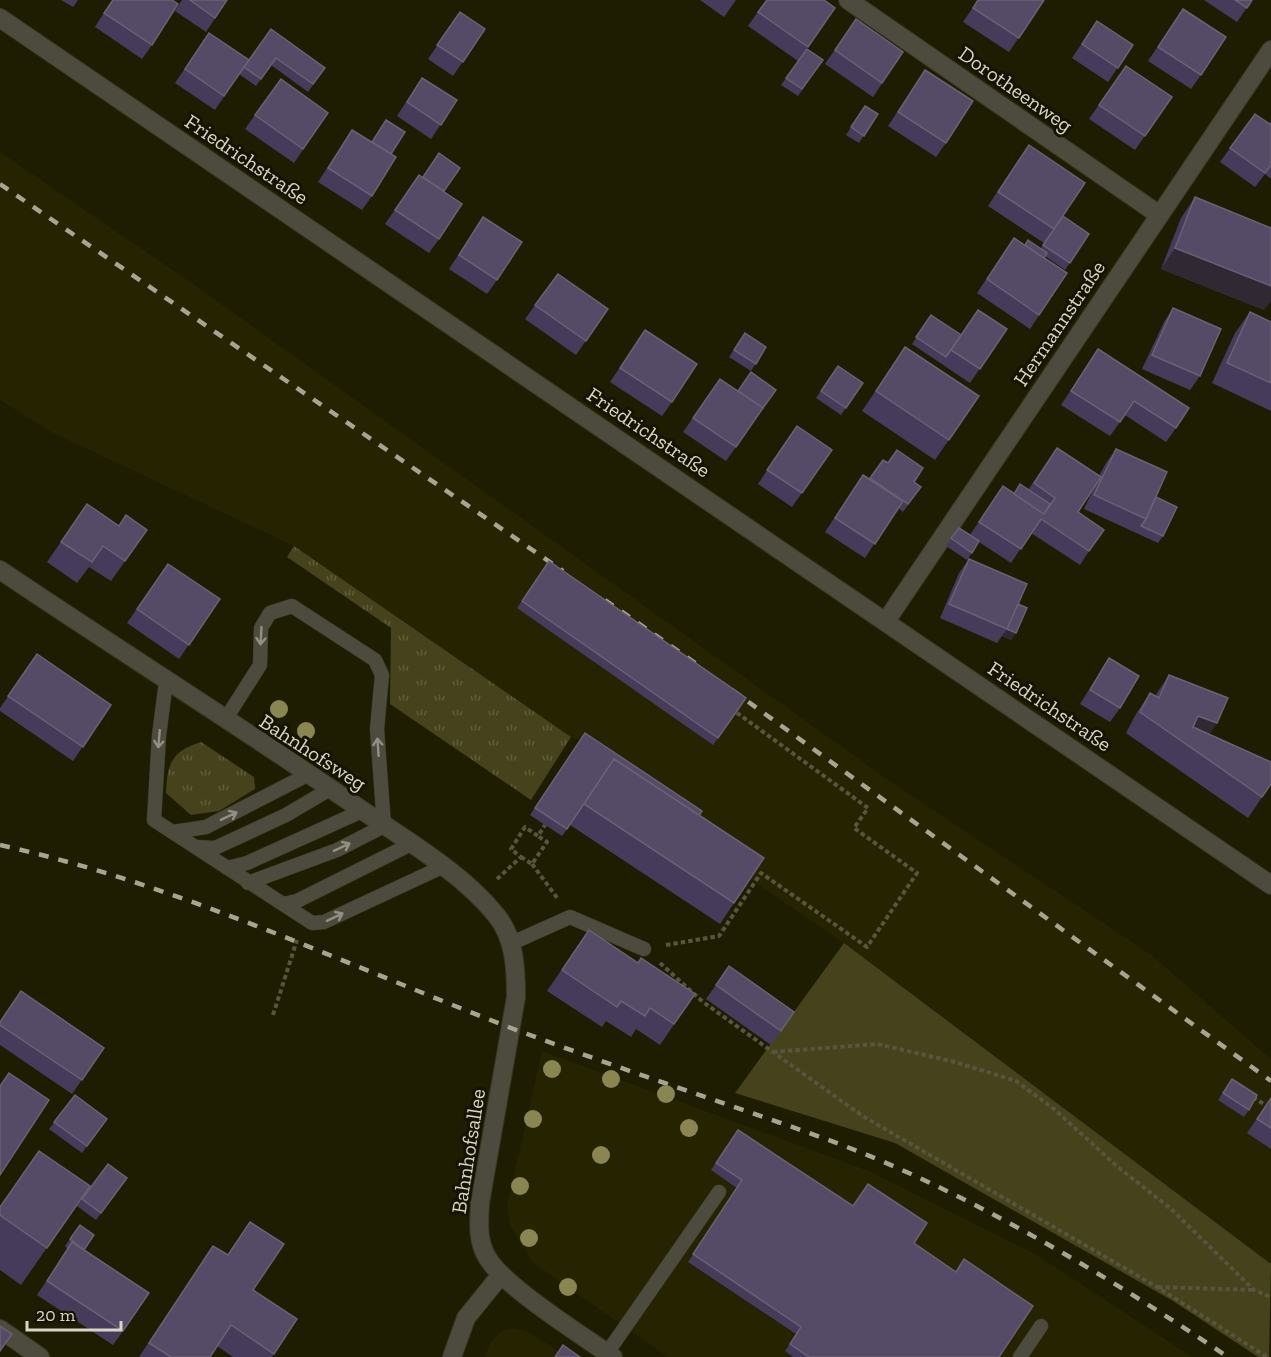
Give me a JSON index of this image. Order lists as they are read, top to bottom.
{
  "streets": {
    "street": [
      "Dorotheenweg",
      "Friedrichstraße",
      "Hermannstraße",
      "Bahnhofsweg",
      "Bahnhofsallee"
    ]
  },
  "crossings": [
    ["Dorotheenweg", "Hermannstraße"],
    ["Friedrichstraße", "Hermannstraße"],
    ["Bahnhofsweg", "Bahnhofsallee"]
  ],
  "scale_bar": "20 m"
}
